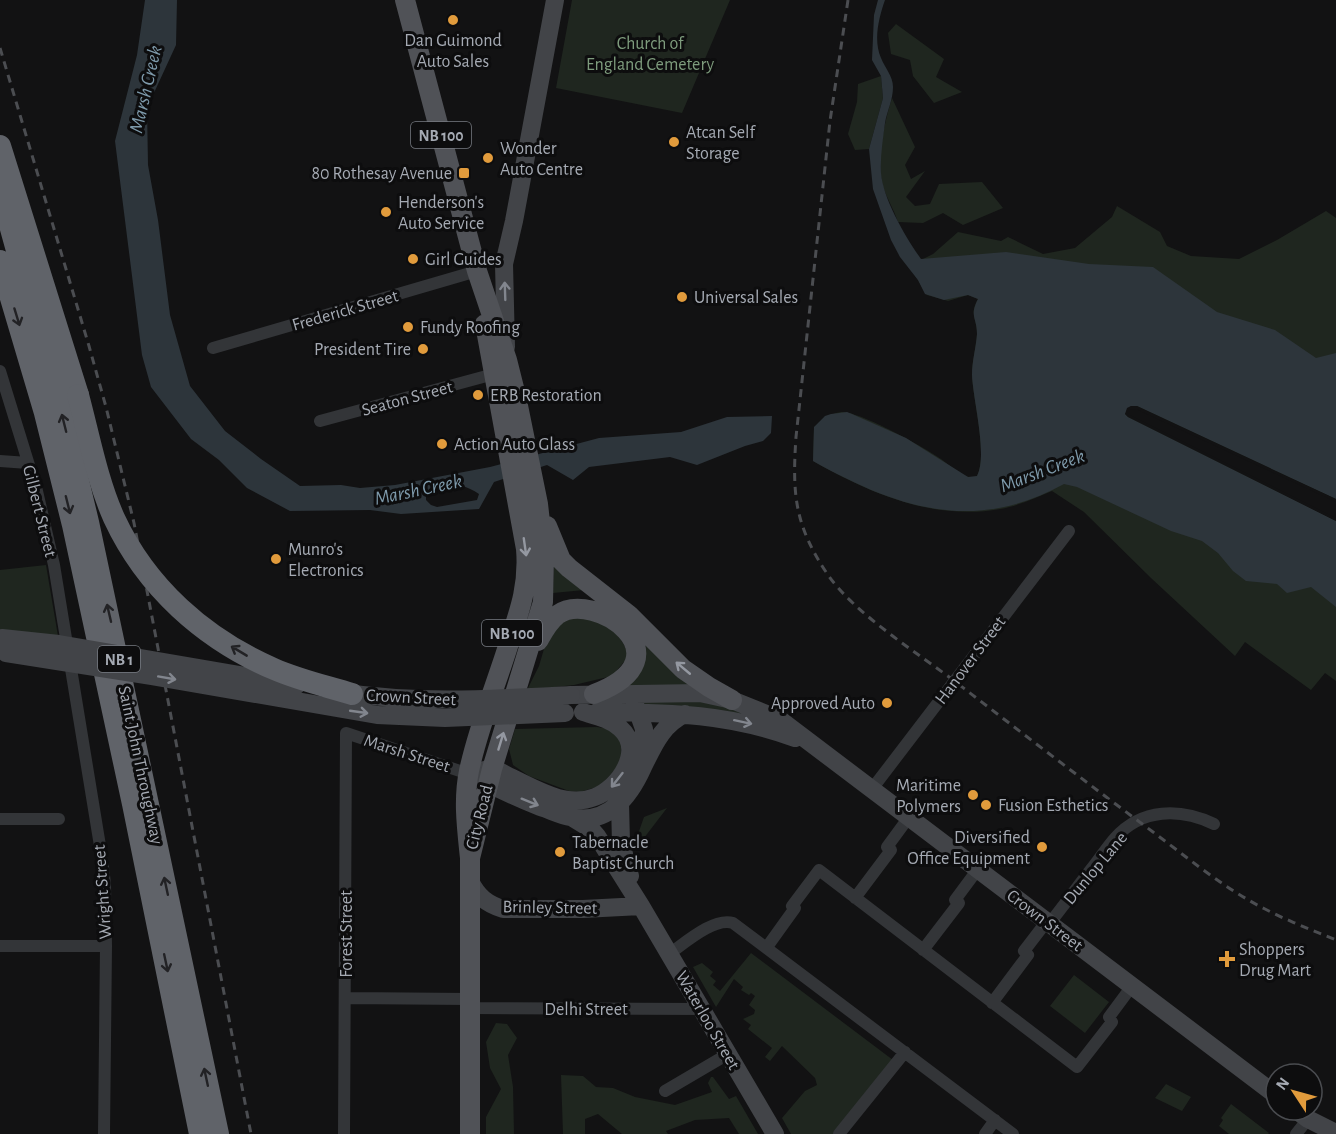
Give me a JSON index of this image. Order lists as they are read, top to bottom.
{
  "streets": {
    "highway": ["NB 1", "Saint John Throughway"],
    "main road": [
      "NB 100",
      "Crown Street",
      "City Road",
      "Brinley Street",
      "Waterloo Street"
    ],
    "street": [
      "Frederick Street",
      "Seaton Street",
      "Gilbert Street",
      "Hanover Street",
      "Marsh Street",
      "Dunlop Lane",
      "Wright Street",
      "Forest Street",
      "Delhi Street"
    ]
  },
  "crossings": [
    ["NB 100", "Frederick Street"],
    ["NB 100", "Seaton Street"],
    ["NB 100", "City Road"],
    ["NB 100", "Brinley Street"],
    ["NB 100", "Delhi Street"],
    ["Gilbert Street", "Wright Street"],
    ["Hanover Street", "Crown Street"],
    ["Crown Street", "Dunlop Lane"],
    ["Marsh Street", "City Road"],
    ["Marsh Street", "Forest Street"],
    ["Brinley Street", "Waterloo Street"],
    ["Forest Street", "Delhi Street"],
    ["Delhi Street", "Waterloo Street"]
  ],
  "water": ["Marsh Creek"],
  "parks": ["Church of England Cemetery"],
  "places": {
    "other": [
      "Dan Guimond Auto Sales",
      "Atcan Self Storage",
      "Wonder Auto Centre",
      "Henderson's Auto Service",
      "Girl Guides",
      "Universal Sales",
      "Fundy Roofing",
      "President Tire",
      "ERB Restoration",
      "Action Auto Glass",
      "Munro's Electronics",
      "Approved Auto",
      "Maritime Polymers",
      "Fusion Esthetics",
      "Diversified Office Equipment",
      "Tabernacle Baptist Church"
    ],
    "transit": ["80 Rothesay Avenue"],
    "health": ["Shoppers Drug Mart"]
  },
  "north": "top left"
}
